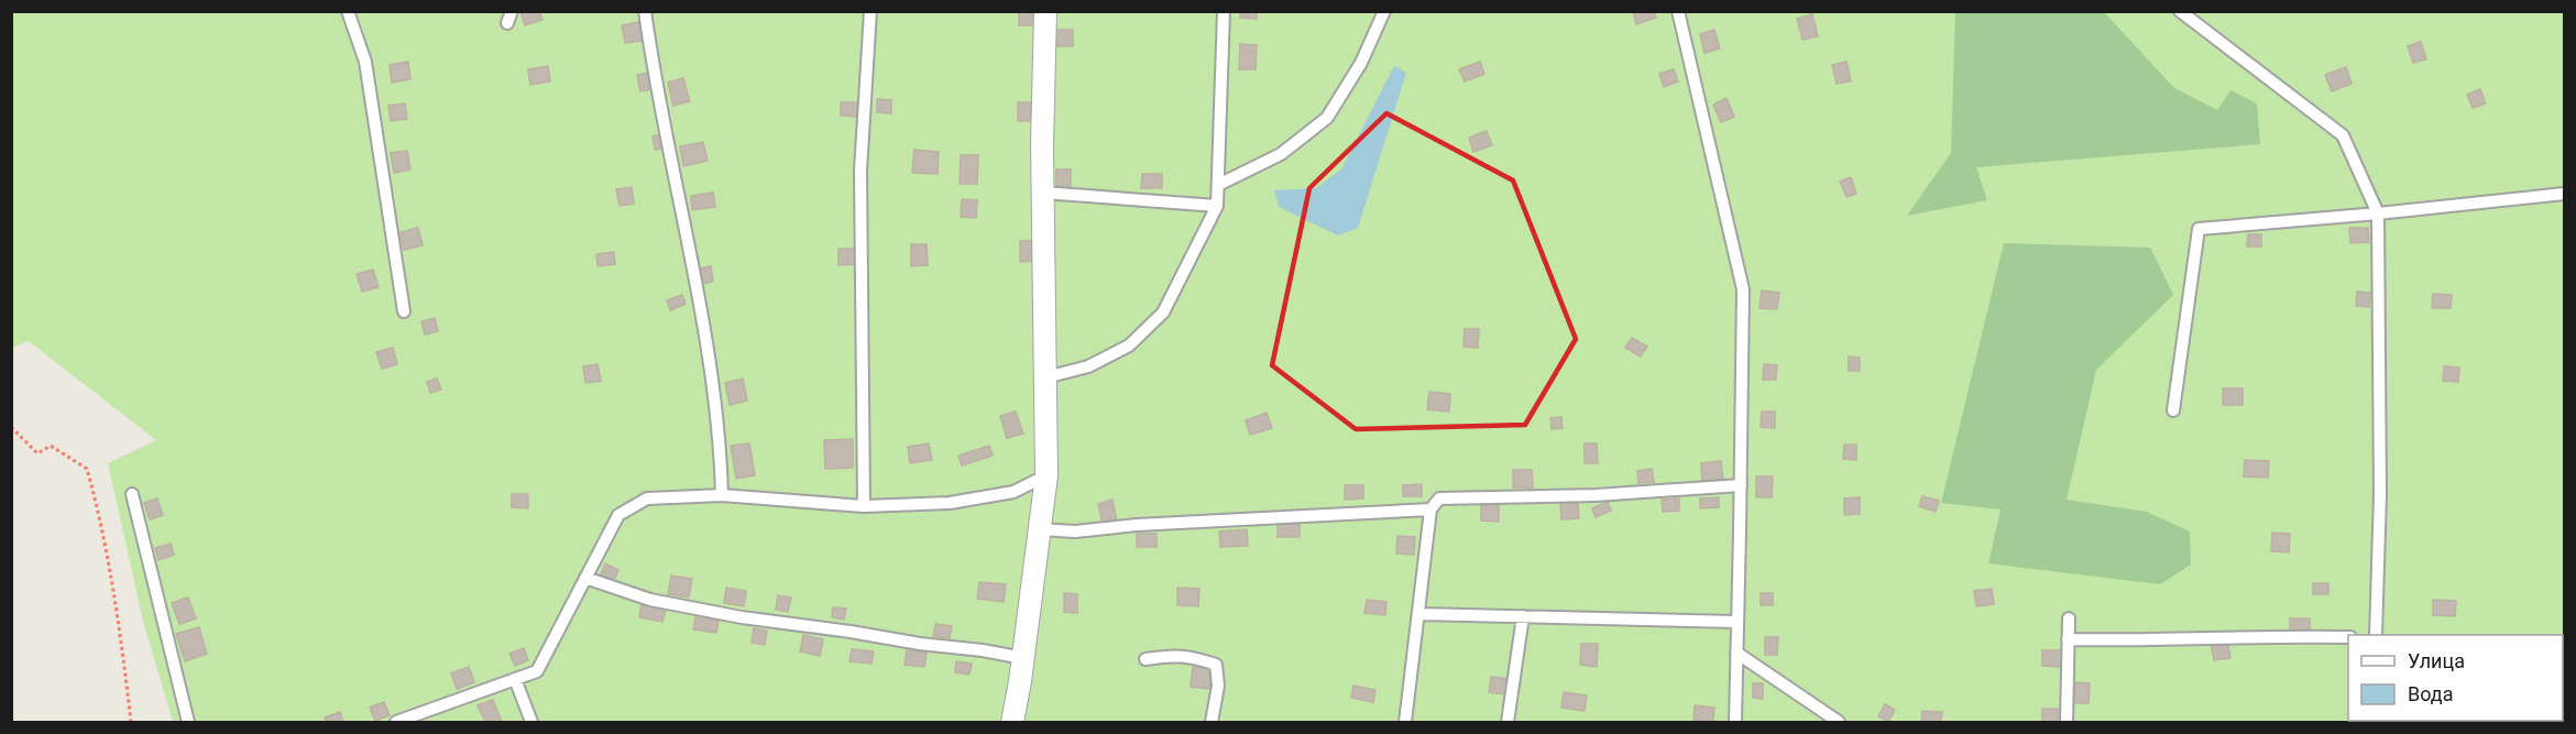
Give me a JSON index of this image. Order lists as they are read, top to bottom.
{
  "legend": ["Улица", "Вода"]
}
